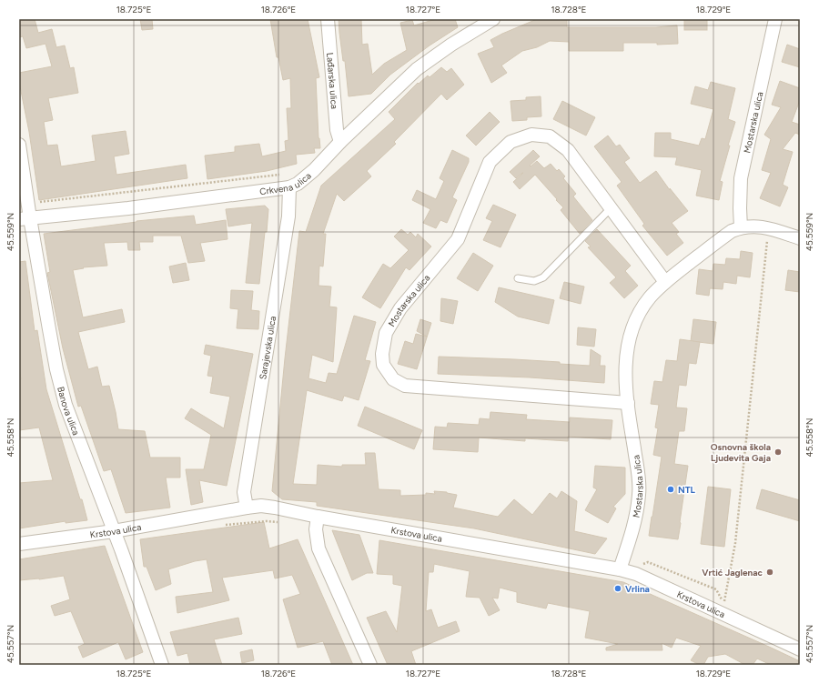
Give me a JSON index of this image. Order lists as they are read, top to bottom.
{
  "streets": {
    "street": [
      "Lađarska ulica",
      "Mostarska ulica",
      "Crkvena ulica",
      "Sarajevska ulica",
      "Banova ulica",
      "Krstova ulica"
    ]
  },
  "crossings": [
    ["Lađarska ulica", "Crkvena ulica"],
    ["Mostarska ulica", "Krstova ulica"],
    ["Crkvena ulica", "Sarajevska ulica"],
    ["Crkvena ulica", "Banova ulica"],
    ["Sarajevska ulica", "Krstova ulica"],
    ["Banova ulica", "Krstova ulica"]
  ],
  "places": [
    "Osnovna škola Ljudevita Gaja",
    "NTL",
    "Vrtić Jaglenac",
    "Vrlina"
  ],
  "coordinates": [
    "18.725°E",
    "18.726°E",
    "18.727°E",
    "18.728°E",
    "18.729°E",
    "45.559°N",
    "45.558°N",
    "45.557°N"
  ]
}
